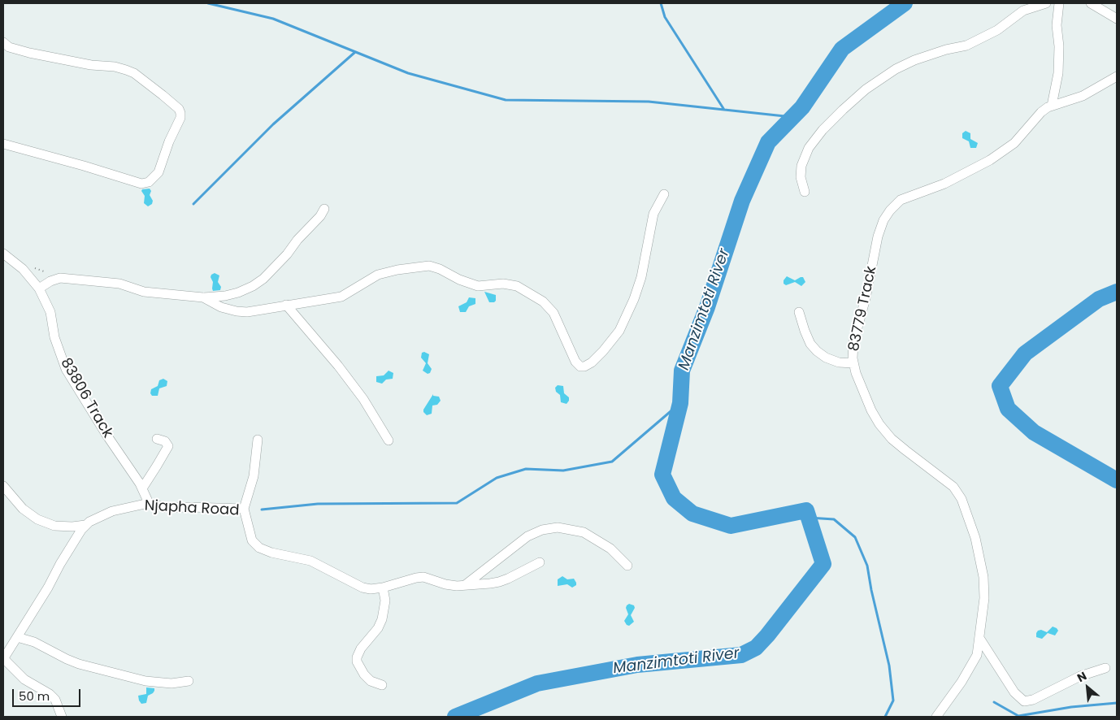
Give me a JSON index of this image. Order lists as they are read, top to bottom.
{
  "streets": {
    "street": ["83779 Track", "83806 Track", "Njapha Road"]
  },
  "crossings": [
    ["83806 Track", "Njapha Road"]
  ],
  "water": ["Manzimtoti River"],
  "scale_bar": "50 m",
  "north": "top left"
}
